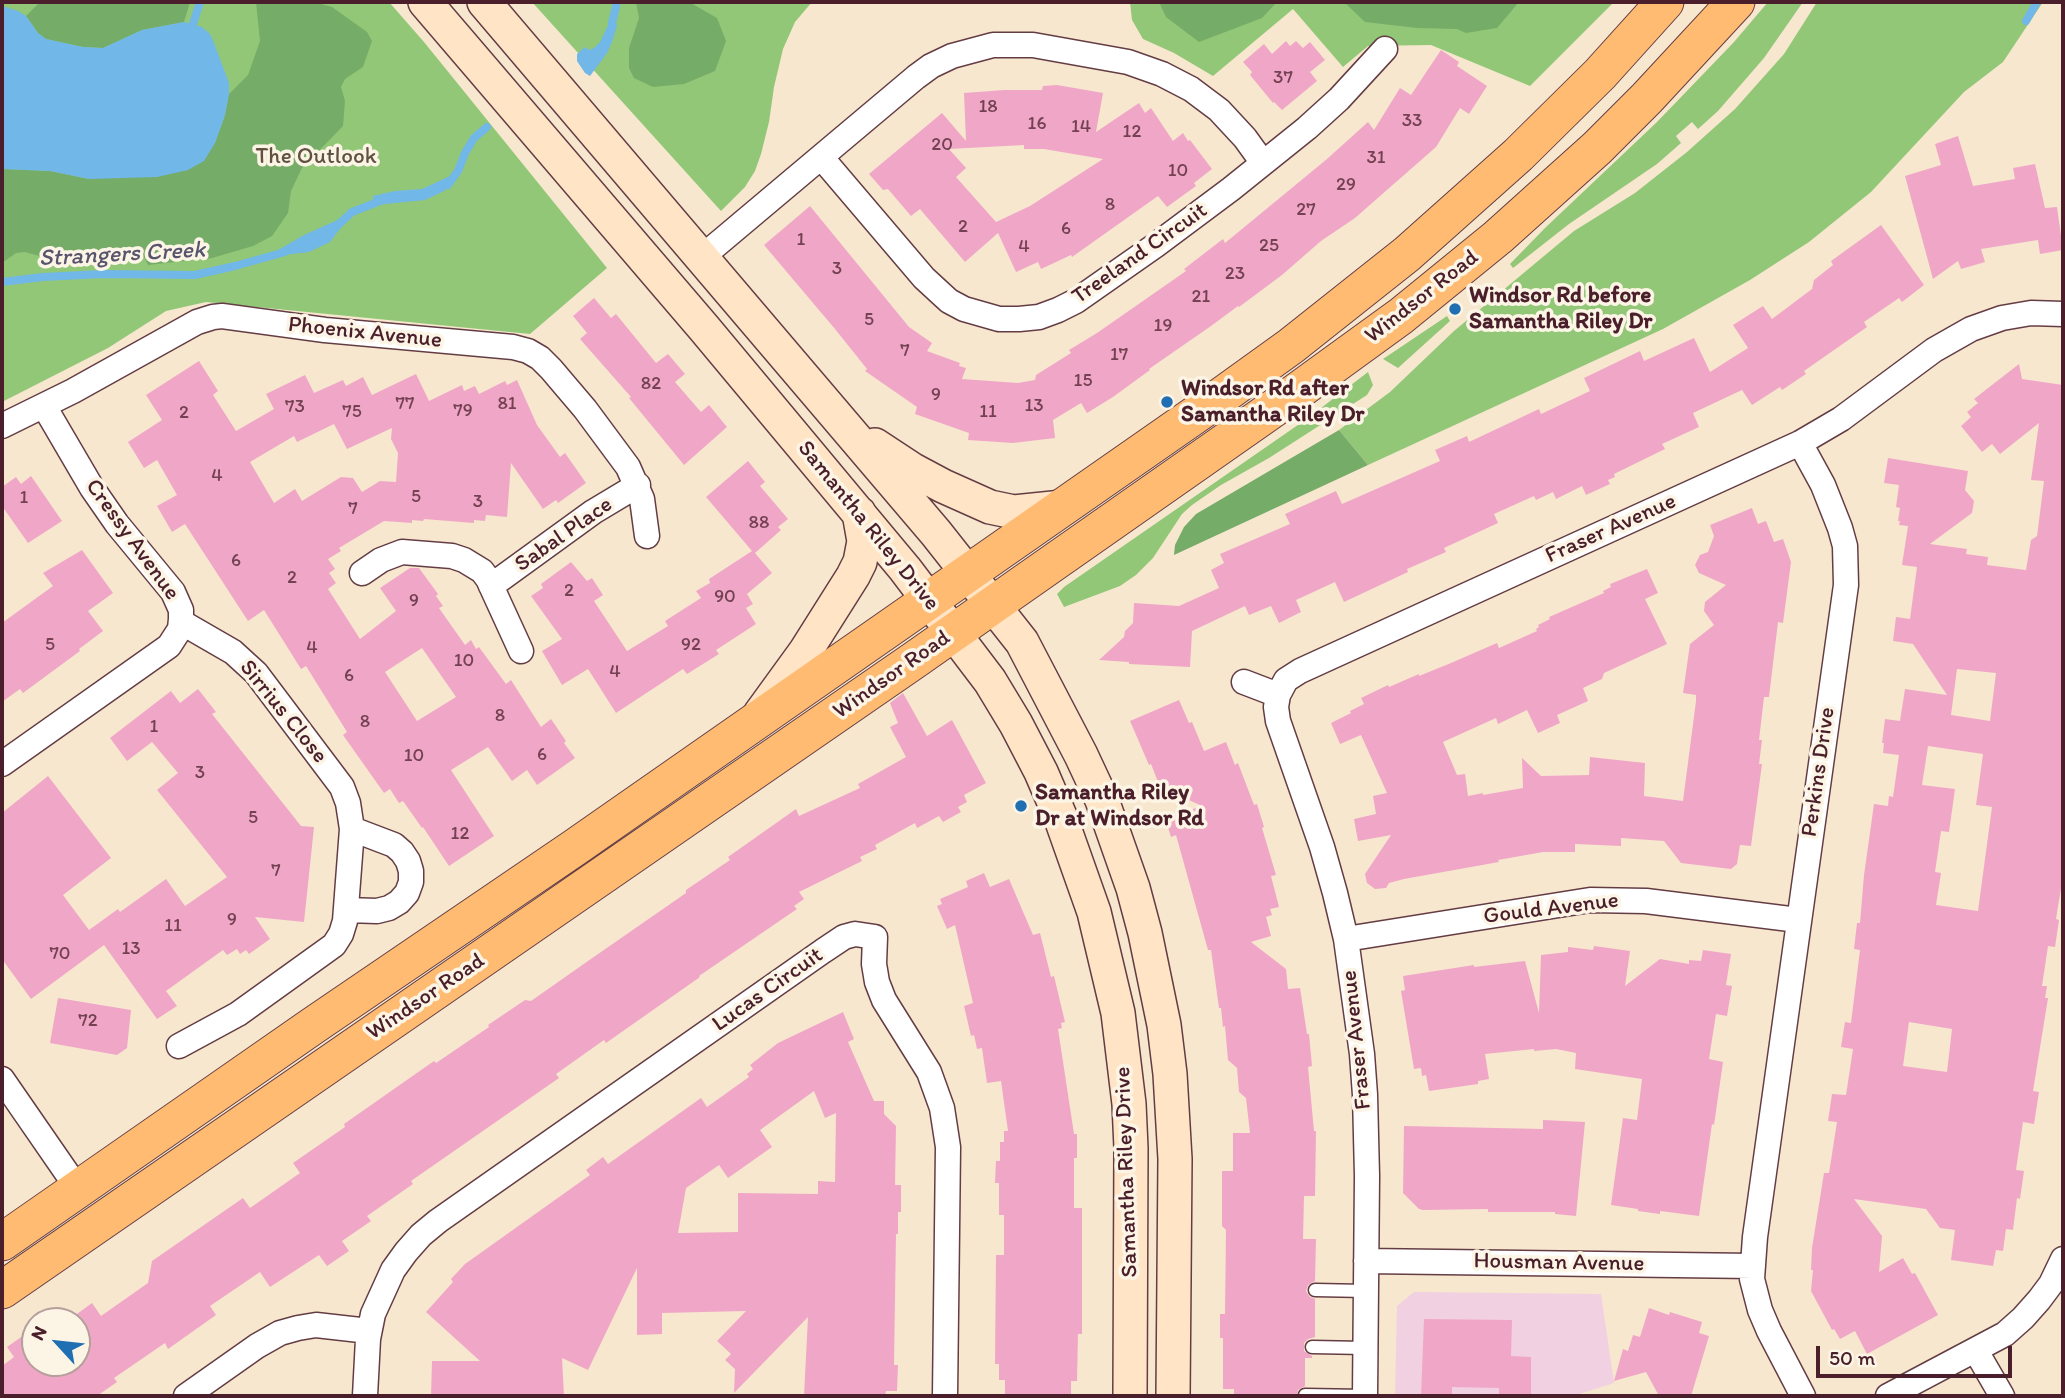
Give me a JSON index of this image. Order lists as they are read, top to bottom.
{
  "streets": {
    "main road": ["Windsor Road", "Samantha Riley Drive"],
    "street": [
      "Treeland Circuit",
      "Phoenix Avenue",
      "Fraser Avenue",
      "Sabal Place",
      "Cressy Avenue",
      "Sirrius Close",
      "Perkins Drive",
      "Gould Avenue",
      "Lucas Circuit",
      "Housman Avenue"
    ]
  },
  "crossings": [
    ["Windsor Road", "Samantha Riley Drive"],
    ["Phoenix Avenue", "Sabal Place"],
    ["Phoenix Avenue", "Cressy Avenue"],
    ["Fraser Avenue", "Perkins Drive"],
    ["Fraser Avenue", "Gould Avenue"],
    ["Fraser Avenue", "Housman Avenue"],
    ["Cressy Avenue", "Sirrius Close"],
    ["Perkins Drive", "Gould Avenue"],
    ["Perkins Drive", "Housman Avenue"]
  ],
  "water": ["Strangers Creek"],
  "parks": ["The Outlook"],
  "places": ["Windsor Rd before Samantha Riley Dr", "Windsor Rd after Samantha Riley Dr", "Samantha Riley Dr at Windsor Rd"],
  "house_numbers": [
    "37",
    "18",
    "33",
    "16",
    "14",
    "12",
    "20",
    "31",
    "10",
    "29",
    "8",
    "27",
    "2",
    "6",
    "1",
    "25",
    "4",
    "3",
    "23",
    "21",
    "5",
    "19",
    "7",
    "17",
    "15",
    "82",
    "9",
    "77",
    "81",
    "13",
    "73",
    "79",
    "75",
    "11",
    "2",
    "4",
    "5",
    "1",
    "3",
    "7",
    "88",
    "6",
    "2",
    "2",
    "90",
    "9",
    "5",
    "92",
    "4",
    "10",
    "4",
    "6",
    "8",
    "8",
    "1",
    "6",
    "10",
    "3",
    "5",
    "12",
    "7",
    "9",
    "11",
    "13",
    "70",
    "72"
  ],
  "scale_bar": "50 m",
  "north": "top left"
}
